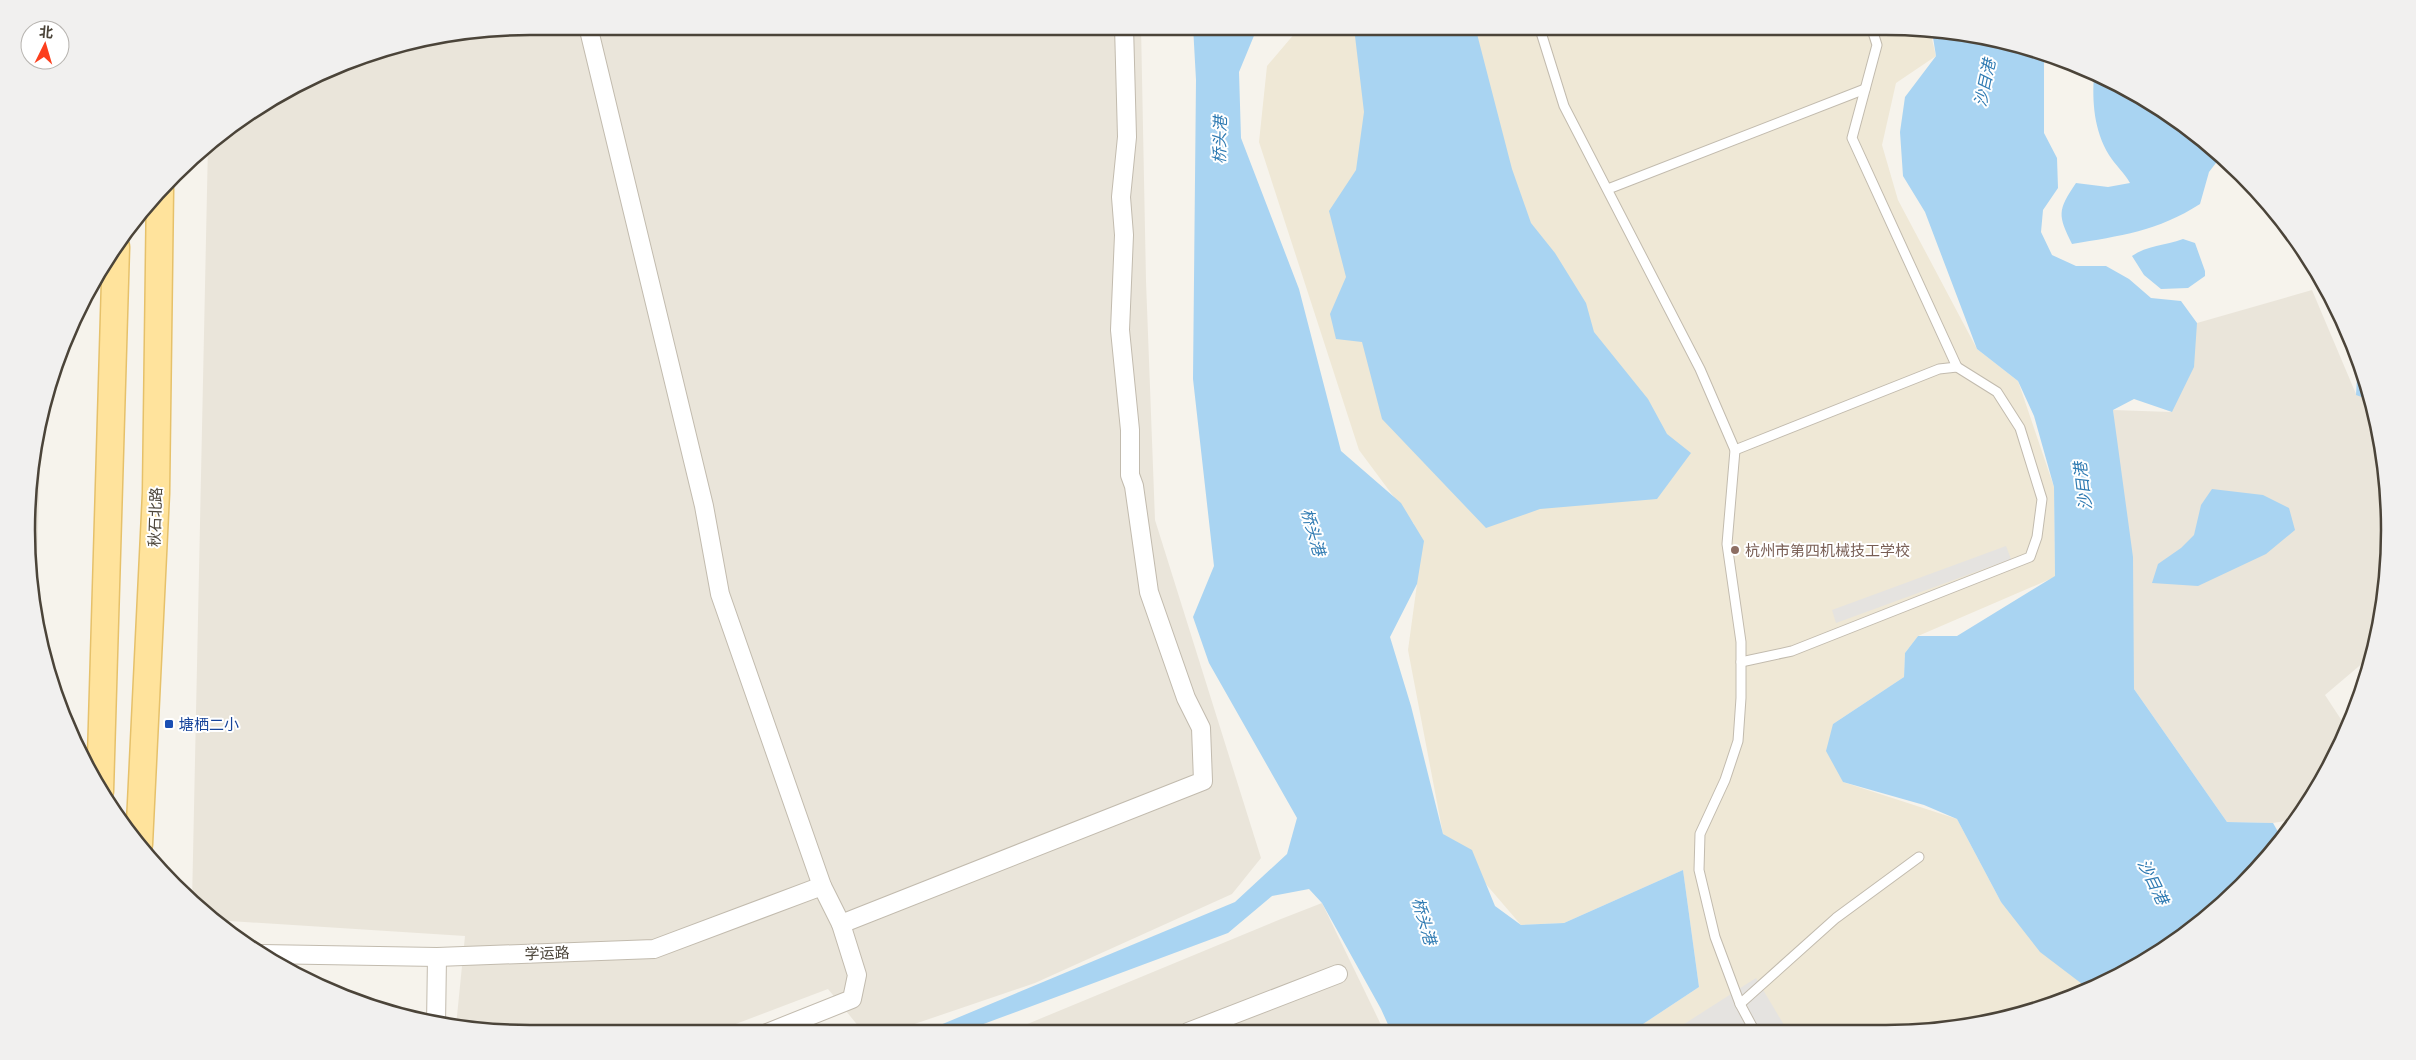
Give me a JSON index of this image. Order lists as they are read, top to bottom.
{
  "streets": {
    "main road": ["秋石北路"],
    "street": ["学运路"]
  },
  "water": ["沙目港", "桥头港"],
  "places": {
    "other": ["杭州市第四机械技工学校"],
    "transit": ["塘栖二小"]
  },
  "north": "top"
}
